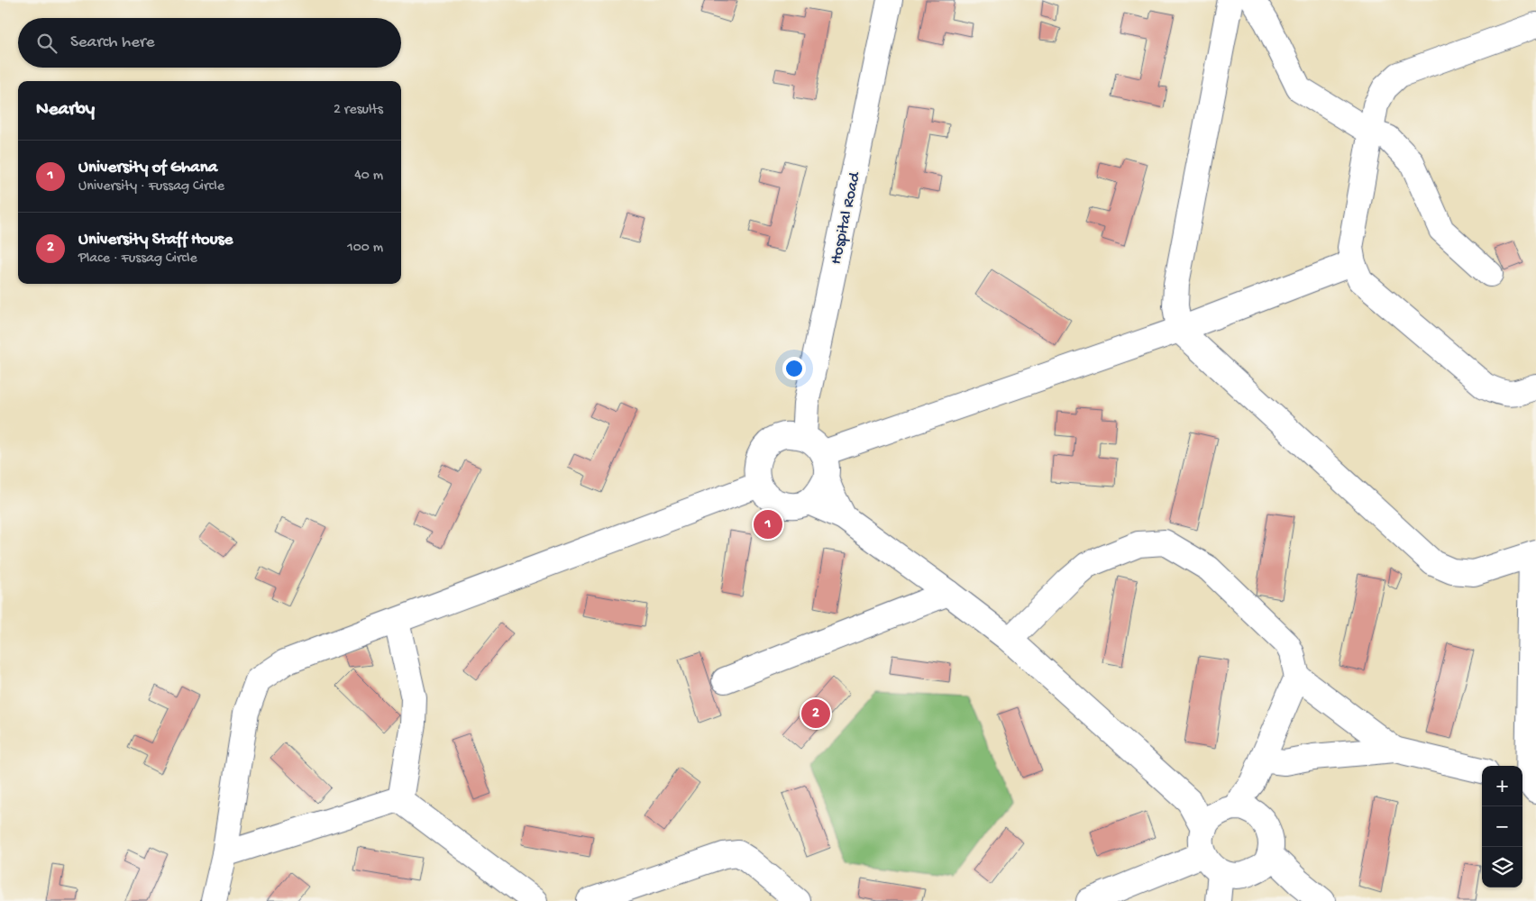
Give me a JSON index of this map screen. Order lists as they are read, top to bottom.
{
  "streets": {
    "street": ["Hospital Road"]
  },
  "page": {
    "search": "Search here",
    "heading": ["Nearby", "2 results"],
    "list": [
      {
        "mark": "1",
        "name": "University of Ghana",
        "note": "University · Fussag Circle",
        "value": "40 m"
      },
      {
        "mark": "2",
        "name": "University Staff House",
        "note": "Place · Fussag Circle",
        "value": "100 m"
      }
    ],
    "pins": ["1", "2"],
    "map_buttons": ["+", "−"]
  }
}
